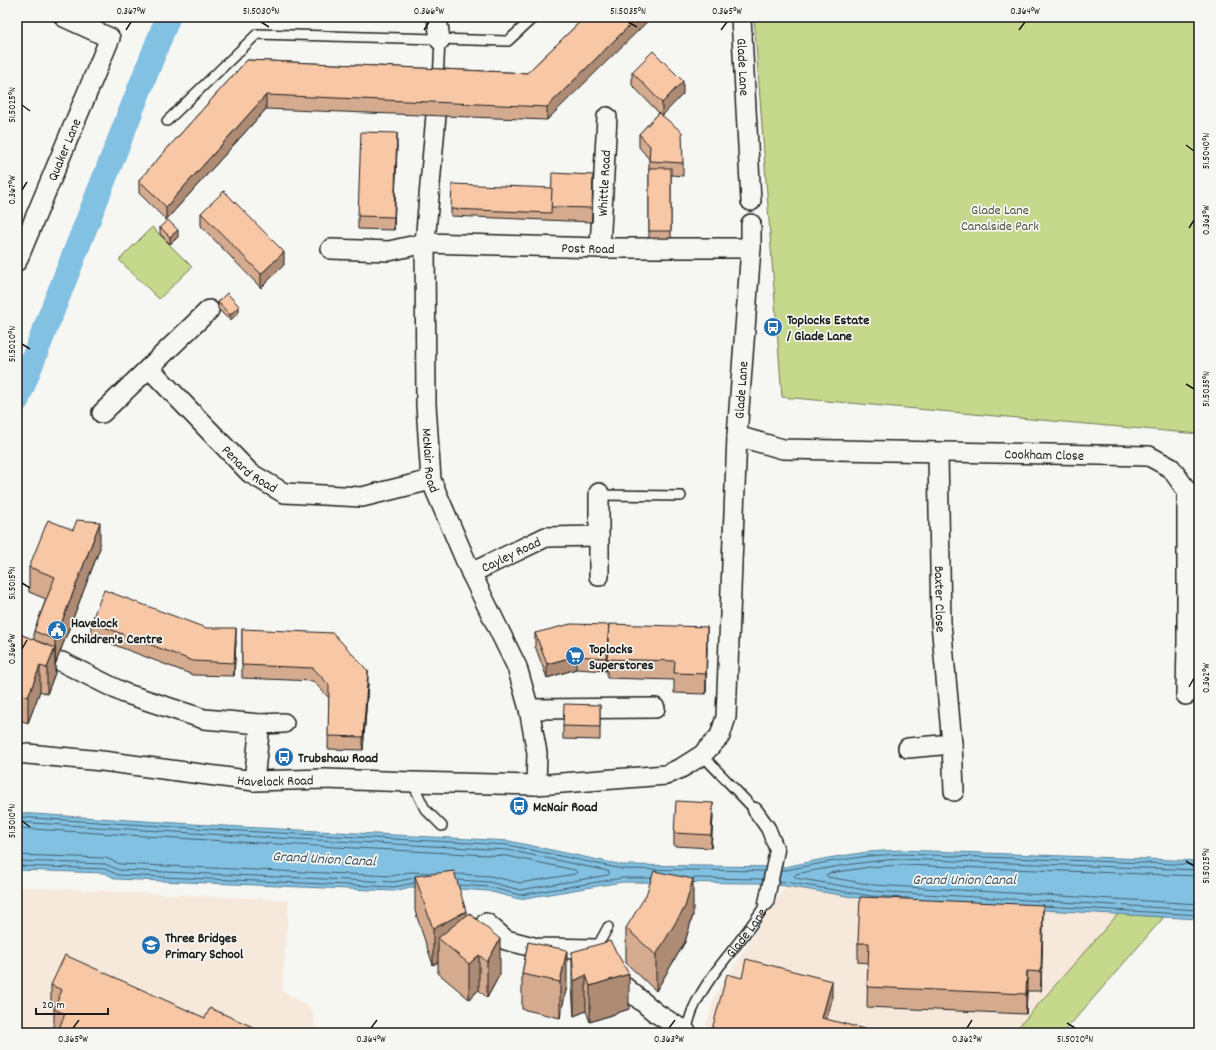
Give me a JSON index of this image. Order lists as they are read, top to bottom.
{
  "streets": {
    "street": [
      "Glade Lane",
      "Quaker Lane",
      "Whittle Road",
      "Post Road",
      "Cookham Close",
      "McNair Road",
      "Penard Road",
      "Cayley Road",
      "Baxter Close",
      "Havelock Road"
    ]
  },
  "crossings": [
    ["Glade Lane", "Post Road"],
    ["Glade Lane", "Cookham Close"],
    ["Glade Lane", "McNair Road"],
    ["Glade Lane", "Havelock Road"],
    ["Whittle Road", "Post Road"],
    ["Post Road", "McNair Road"],
    ["Cookham Close", "Baxter Close"],
    ["McNair Road", "Penard Road"],
    ["McNair Road", "Cayley Road"],
    ["McNair Road", "Havelock Road"]
  ],
  "water": ["Grand Union Canal"],
  "parks": ["Glade Lane Canalside Park"],
  "places": {
    "bus stop": ["Toplocks Estate / Glade Lane", "Trubshaw Road", "McNair Road"],
    "public building": ["Havelock Children's Centre"],
    "supermarket": ["Toplocks Superstores"],
    "school or university": ["Three Bridges Primary School"]
  },
  "scale_bar": "20 m",
  "coordinates": [
    "0.367°W",
    "51.5030°N",
    "0.366°W",
    "51.5035°N",
    "0.365°W",
    "0.364°W",
    "51.5025°N",
    "51.5040°N",
    "0.363°W",
    "51.5020°N",
    "51.5015°N",
    "0.362°W",
    "51.5010°N"
  ]
}
